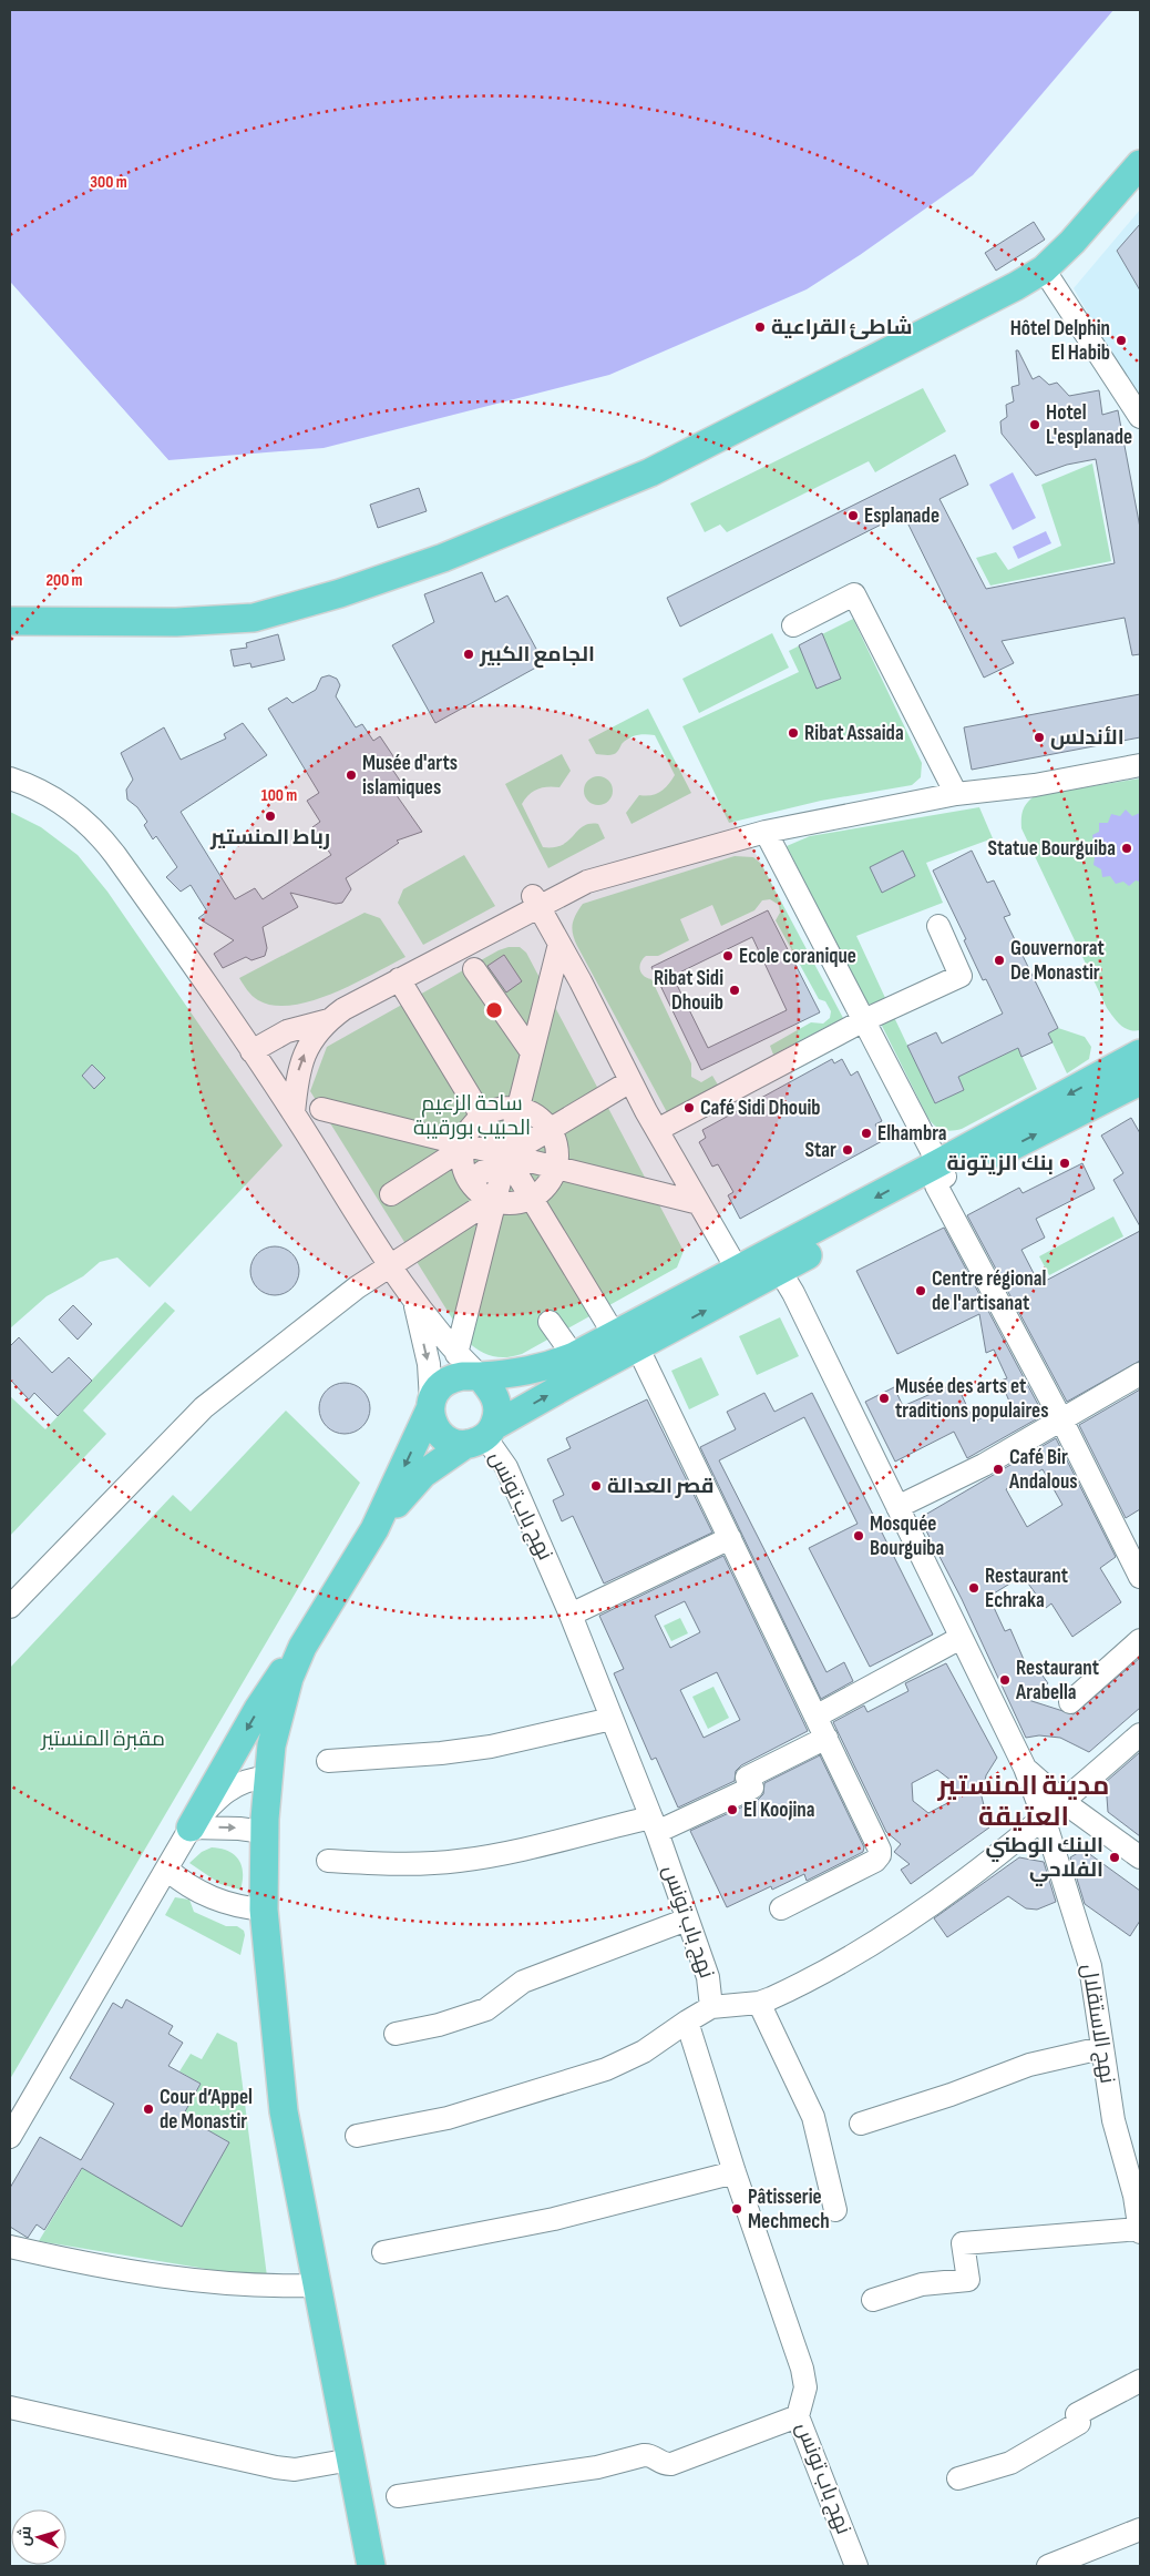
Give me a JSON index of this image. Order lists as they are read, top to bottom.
{
  "streets": {
    "street": ["نهج باب تونس", "نهج الاستقلال"]
  },
  "districts": ["مدينة المنستير العتيقة"],
  "parks": ["ساحة الزعيم الحبيب بورقيبة", "مقبرة المنستير"],
  "places": [
    "شاطئ القراعية",
    "Hôtel Delphin El Habib",
    "Hotel L'esplanade",
    "Esplanade",
    "الجامع الكبير",
    "Ribat Assaida",
    "الأندلس",
    "Musée d'arts islamiques",
    "رباط المنستير",
    "Statue Bourguiba",
    "Ecole coranique",
    "Gouvernorat De Monastir",
    "Ribat Sidi Dhouib",
    "Café Sidi Dhouib",
    "Elhambra",
    "Star",
    "بنك الزيتونة",
    "Centre régional de l'artisanat",
    "Musée des arts et traditions populaires",
    "Café Bir Andalous",
    "قصر العدالة",
    "Mosquée Bourguiba",
    "Restaurant Echraka",
    "Restaurant Arabella",
    "El Koojina",
    "البنك الوطني الفلاحي",
    "Cour d’Appel de Monastir",
    "Pâtisserie Mechmech"
  ],
  "north": "left",
  "rings": ["300 m", "200 m", "100 m"]
}
